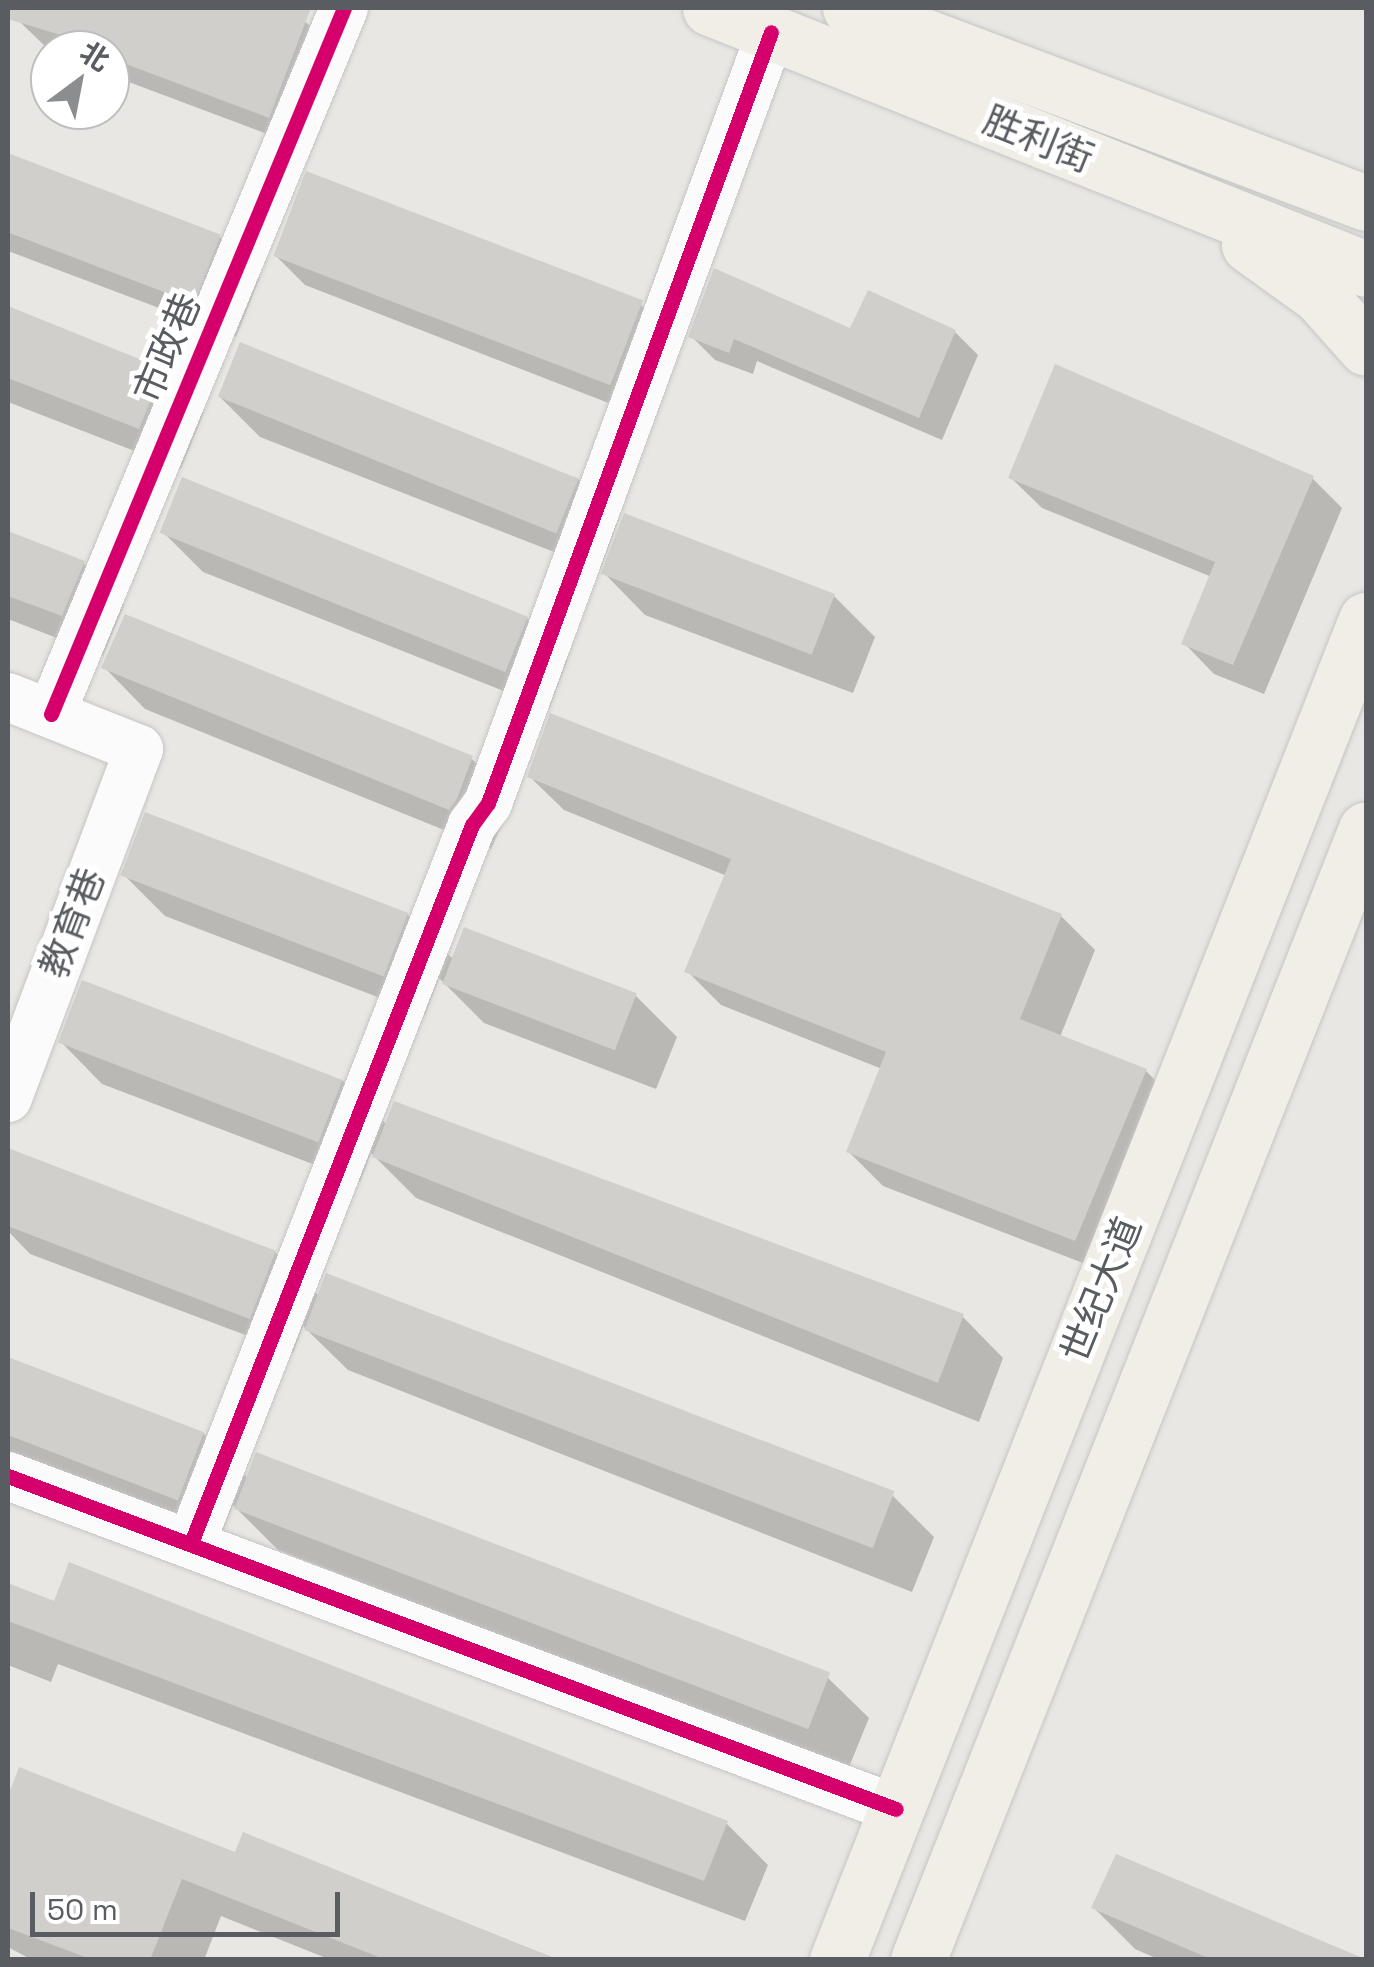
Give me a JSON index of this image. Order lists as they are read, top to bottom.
{
  "streets": {
    "main road": ["胜利街", "世纪大道"],
    "street": ["市政巷", "教育巷"]
  },
  "crossings": [
    ["市政巷", "教育巷"]
  ],
  "scale_bar": "50 m",
  "north": "top right"
}
